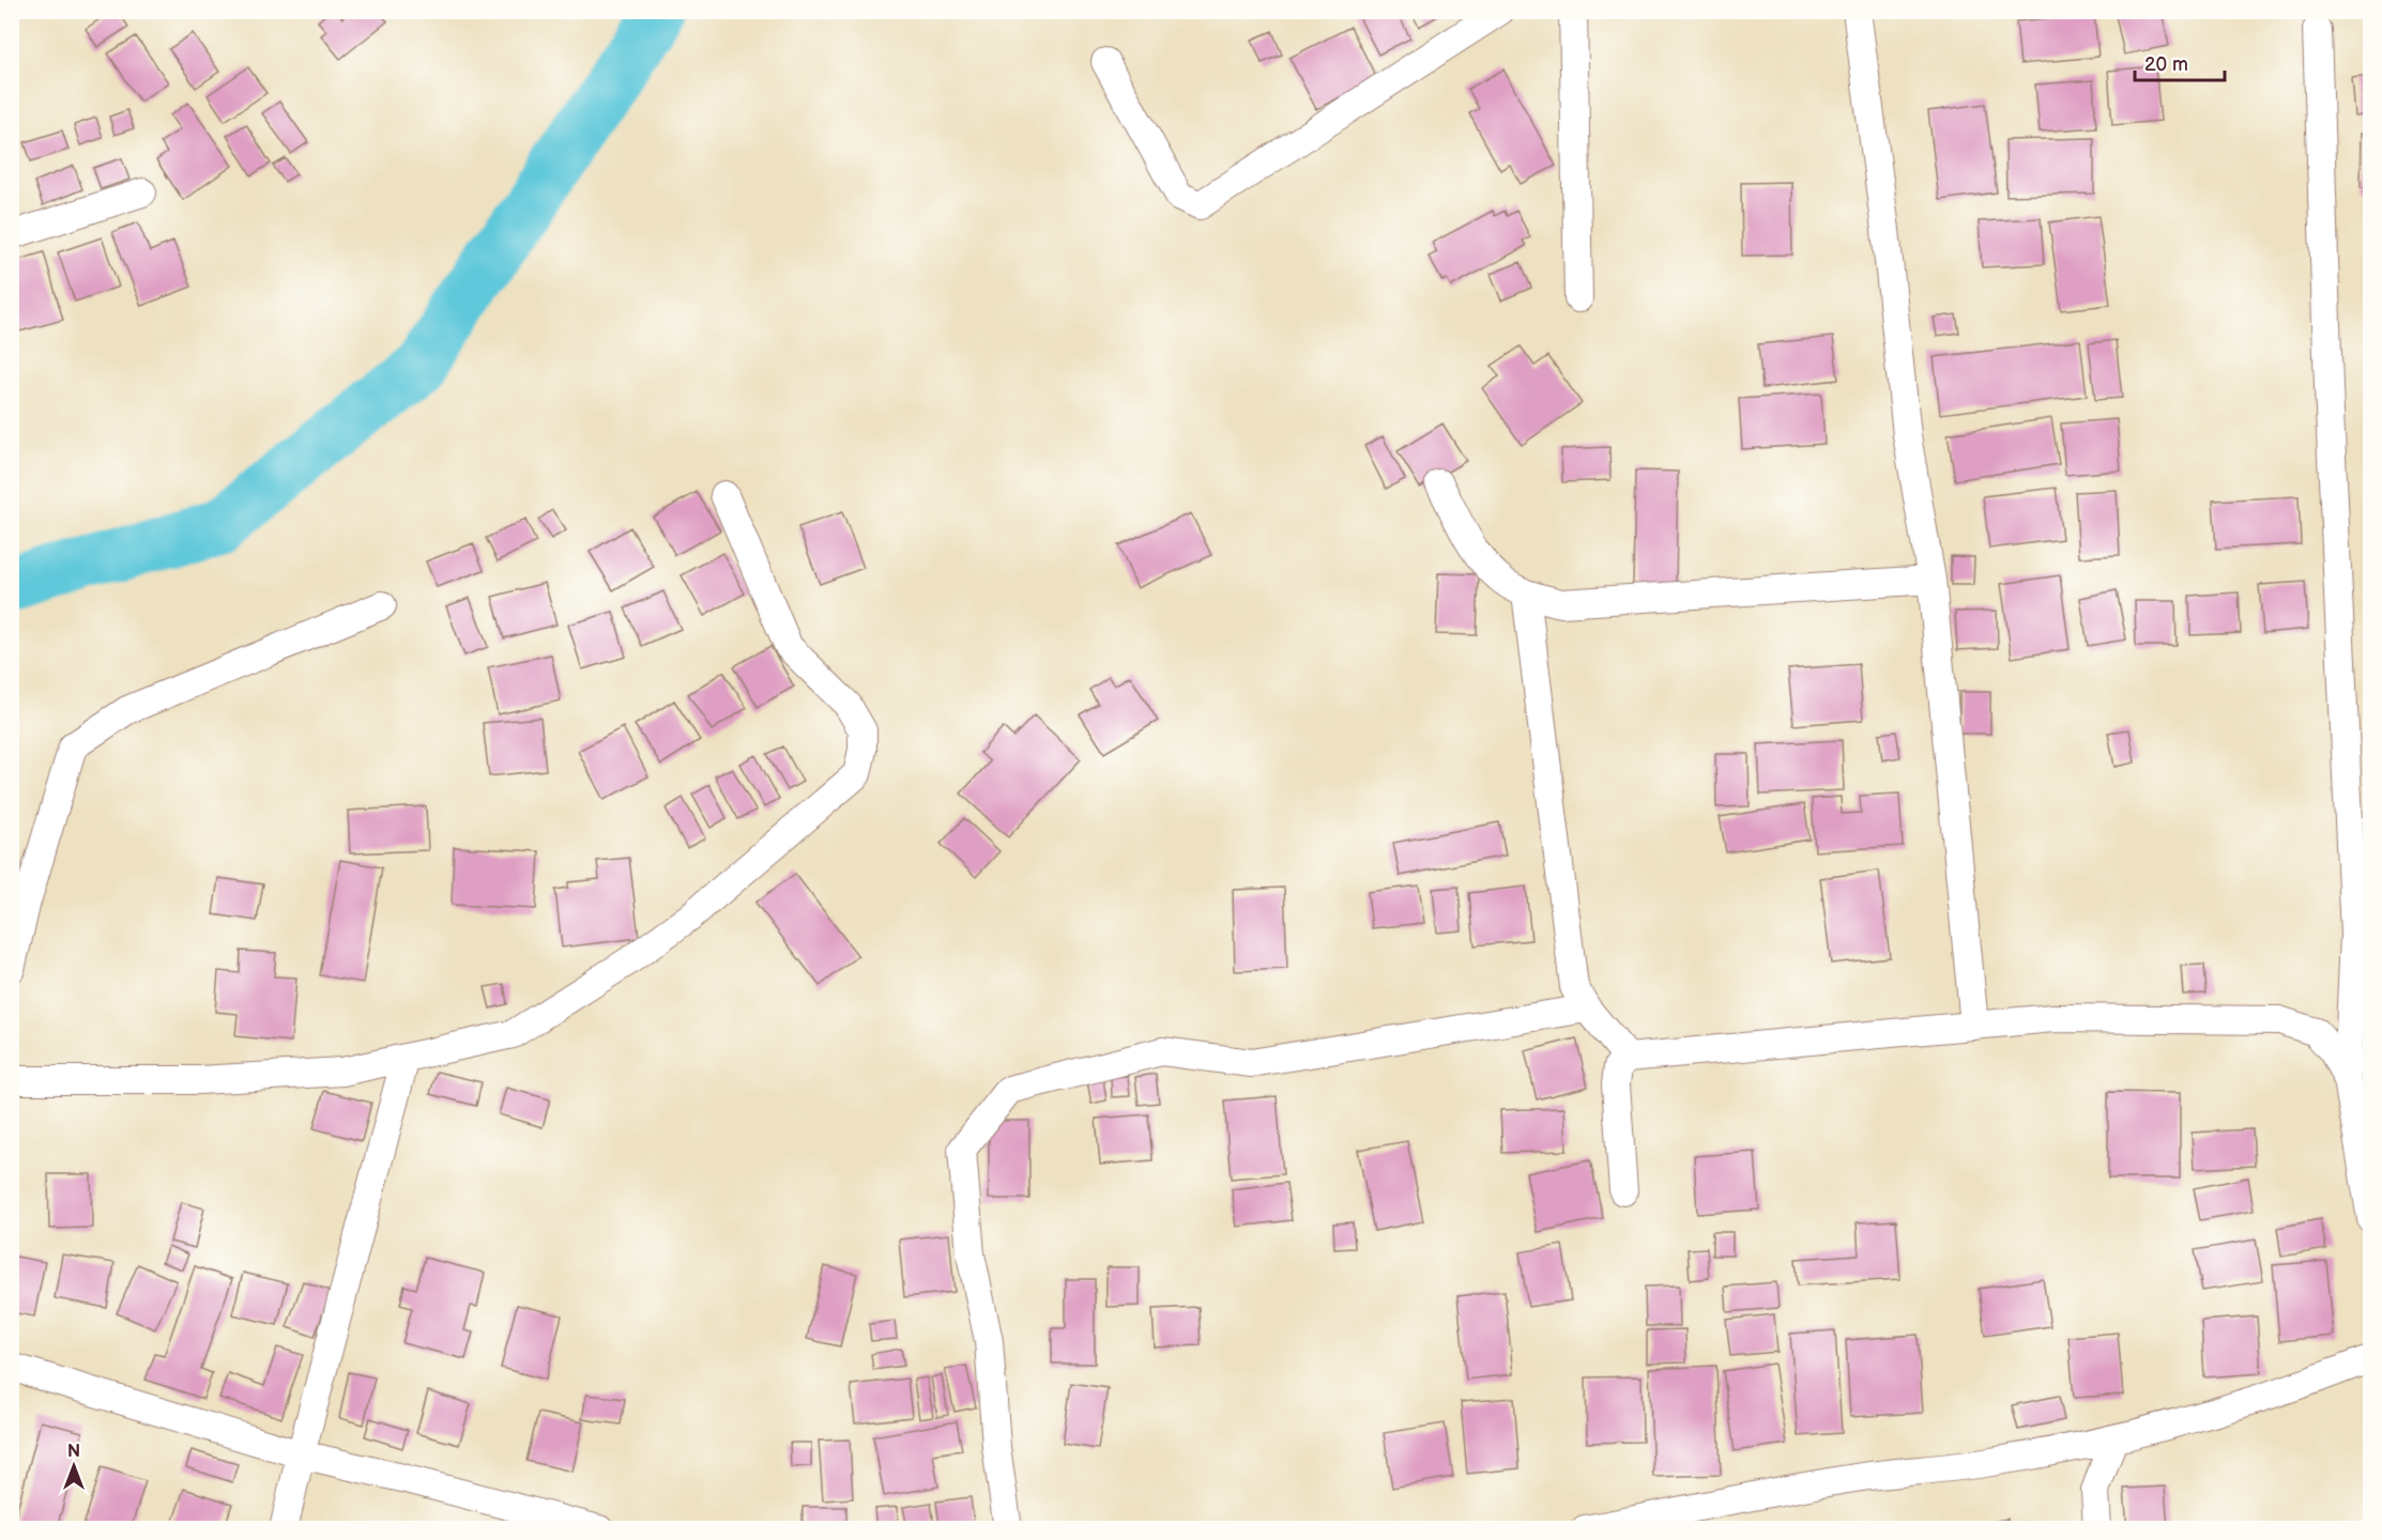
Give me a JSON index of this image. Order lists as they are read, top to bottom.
{
  "scale_bar": "20 m",
  "north": "top"
}
